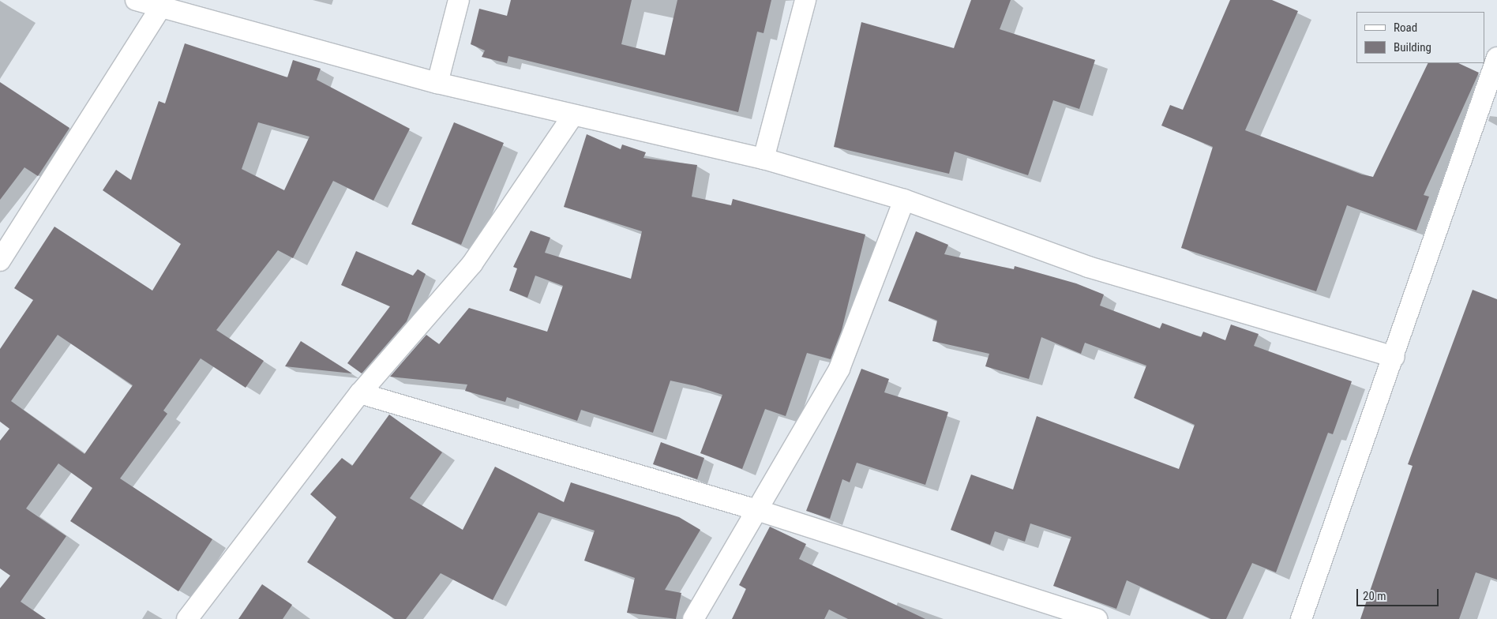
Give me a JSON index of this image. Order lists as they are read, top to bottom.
{
  "legend": ["Road", "Building"],
  "scale_bar": "20 m"
}
